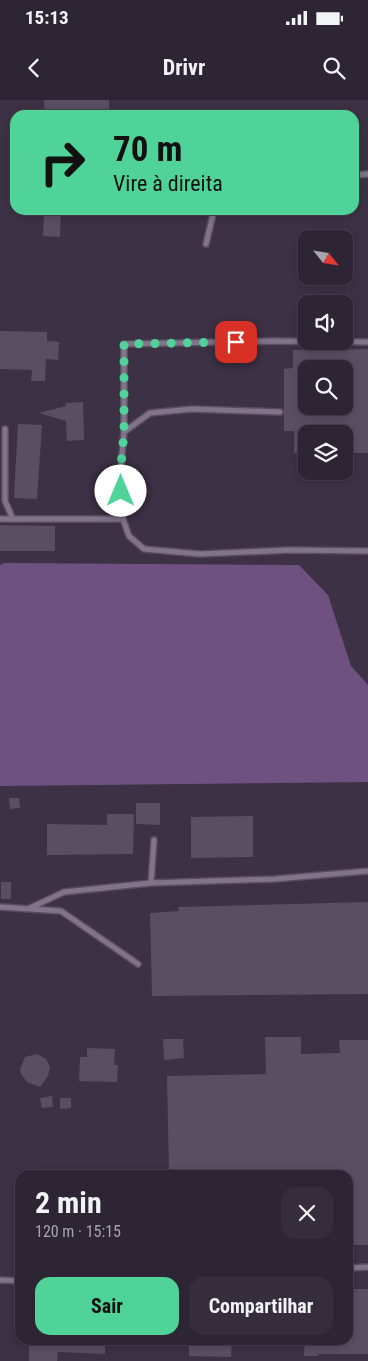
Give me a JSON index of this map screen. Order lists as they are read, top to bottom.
{
  "north": "bottom right",
  "page": {
    "status": "15:13",
    "header": "Drivr",
    "turn": ["70 m", "Vire à direita"],
    "heading": ["2 min", "120 m · 15:15"],
    "buttons": ["Sair", "Compartilhar"]
  }
}
